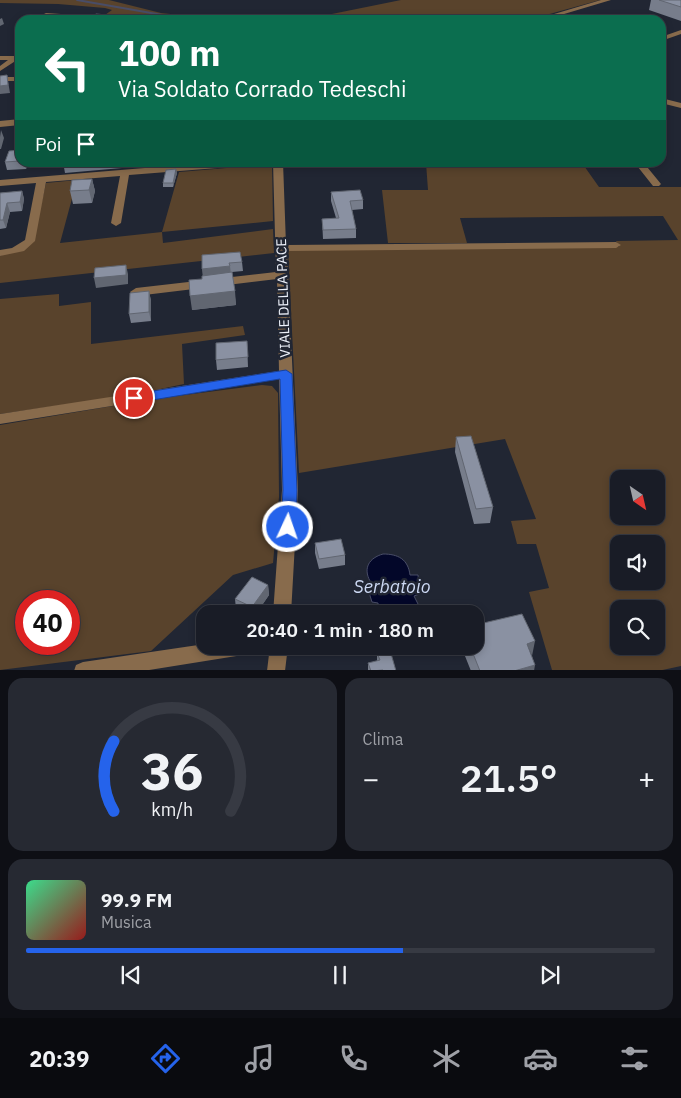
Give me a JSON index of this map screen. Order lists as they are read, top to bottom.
{
  "streets": {
    "street": ["VIALE DELLA PACE"]
  },
  "water": ["Serbatoio"],
  "north": "bottom right",
  "page": {
    "turn": ["100 m", "Via Soldato Corrado Tedeschi"],
    "then": "Poi",
    "limit": "40",
    "trip": "20:40 · 1 min · 180 m",
    "tile": "Clima",
    "heat": ["−", "21.5°", "+"],
    "song": ["99.9 FM", "Musica"],
    "tabs": "20:39",
    "gauge": ["36", "km/h"]
  }
}
